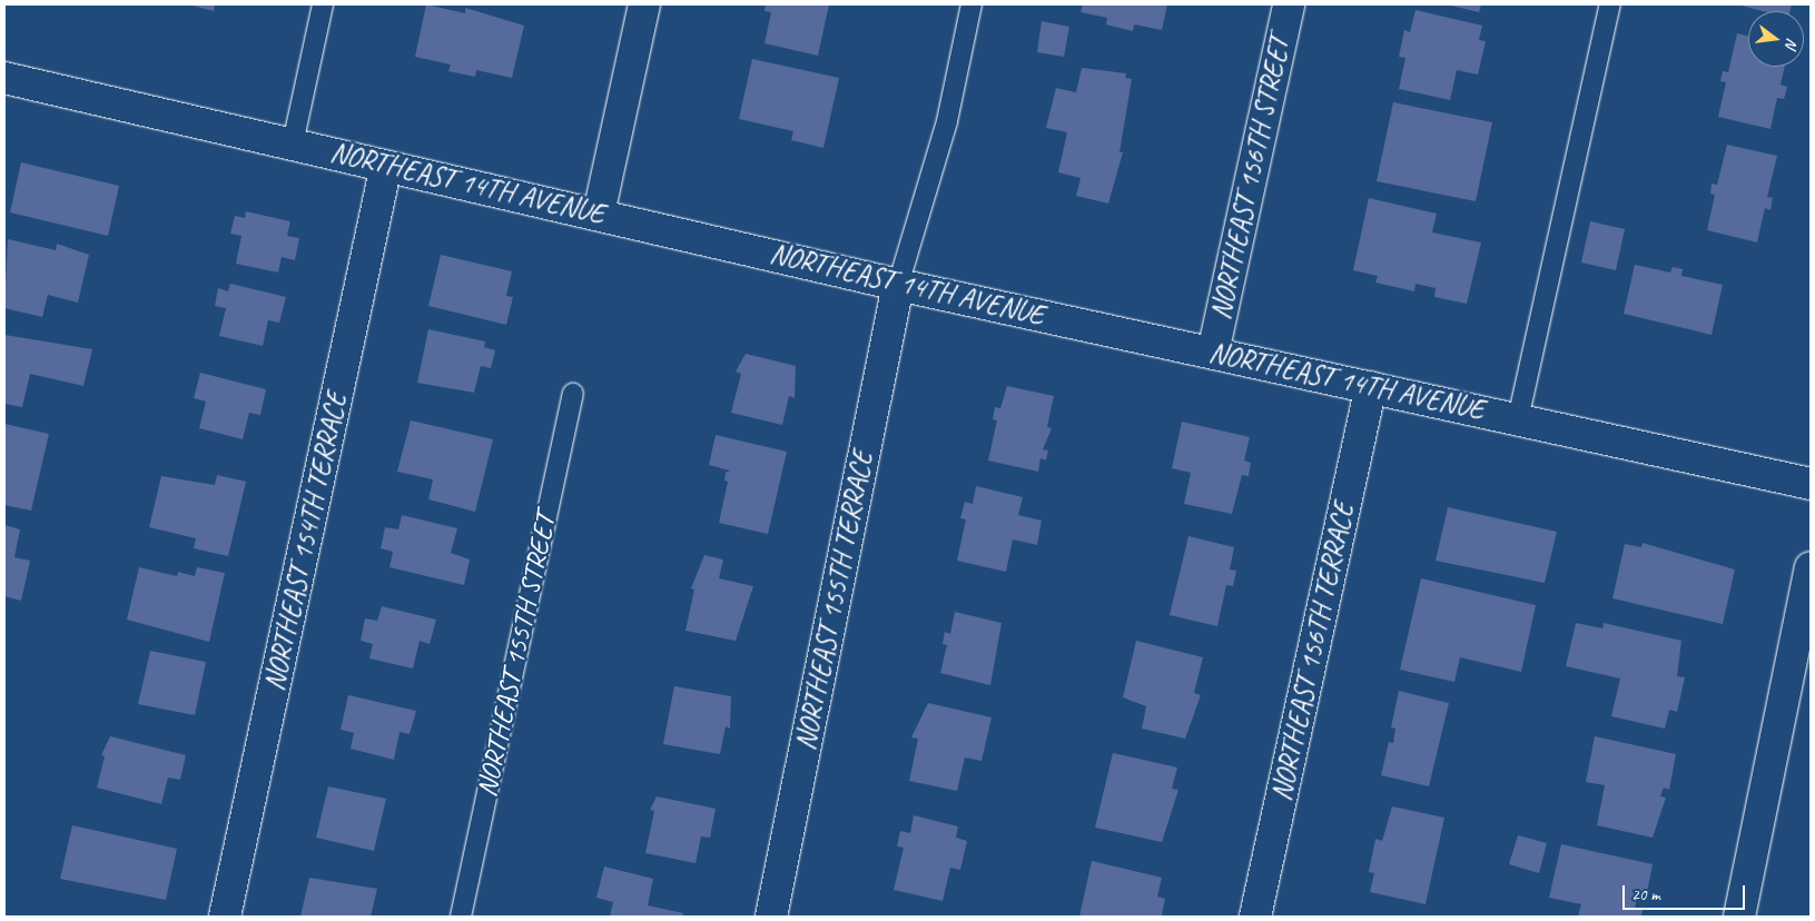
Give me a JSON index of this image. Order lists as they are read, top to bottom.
{
  "streets": {
    "street": [
      "NORTHEAST 156TH STREET",
      "NORTHEAST 14TH AVENUE",
      "NORTHEAST 154TH TERRACE",
      "NORTHEAST 155TH TERRACE",
      "NORTHEAST 156TH TERRACE"
    ],
    "lane": ["NORTHEAST 155TH STREET"]
  },
  "crossings": [
    ["NORTHEAST 156TH STREET", "NORTHEAST 14TH AVENUE"],
    ["NORTHEAST 14TH AVENUE", "NORTHEAST 154TH TERRACE"],
    ["NORTHEAST 14TH AVENUE", "NORTHEAST 155TH TERRACE"],
    ["NORTHEAST 14TH AVENUE", "NORTHEAST 156TH TERRACE"]
  ],
  "scale_bar": "20 m",
  "north": "right"
}
